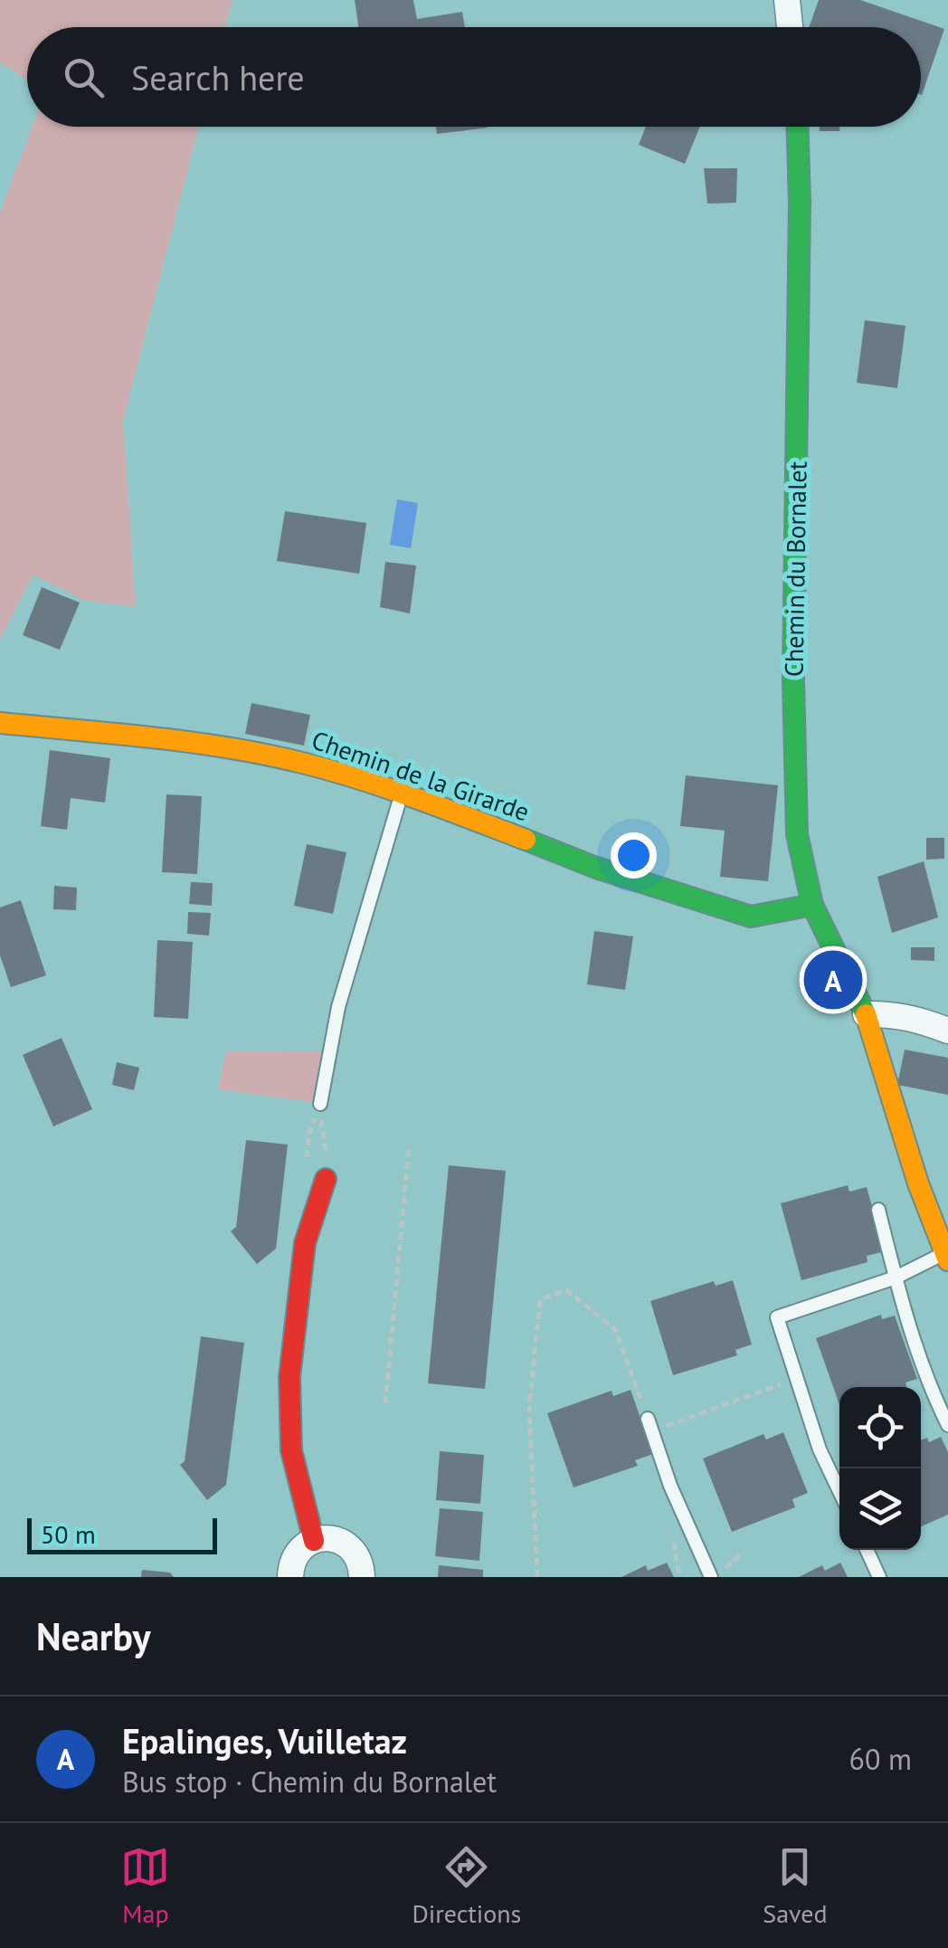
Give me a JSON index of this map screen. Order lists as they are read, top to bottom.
{
  "streets": {
    "street": ["Chemin du Bornalet", "Chemin de la Girarde"]
  },
  "crossings": [
    ["Chemin du Bornalet", "Chemin de la Girarde"]
  ],
  "scale_bar": "50 m",
  "page": {
    "search": "Search here",
    "pins": "A",
    "scale": "50 m",
    "heading": "Nearby",
    "list": [
      {
        "mark": "A",
        "name": "Epalinges, Vuilletaz",
        "note": "Bus stop · Chemin du Bornalet",
        "value": "60 m"
      }
    ],
    "nav": ["Map", "Directions", "Saved"]
  }
}
